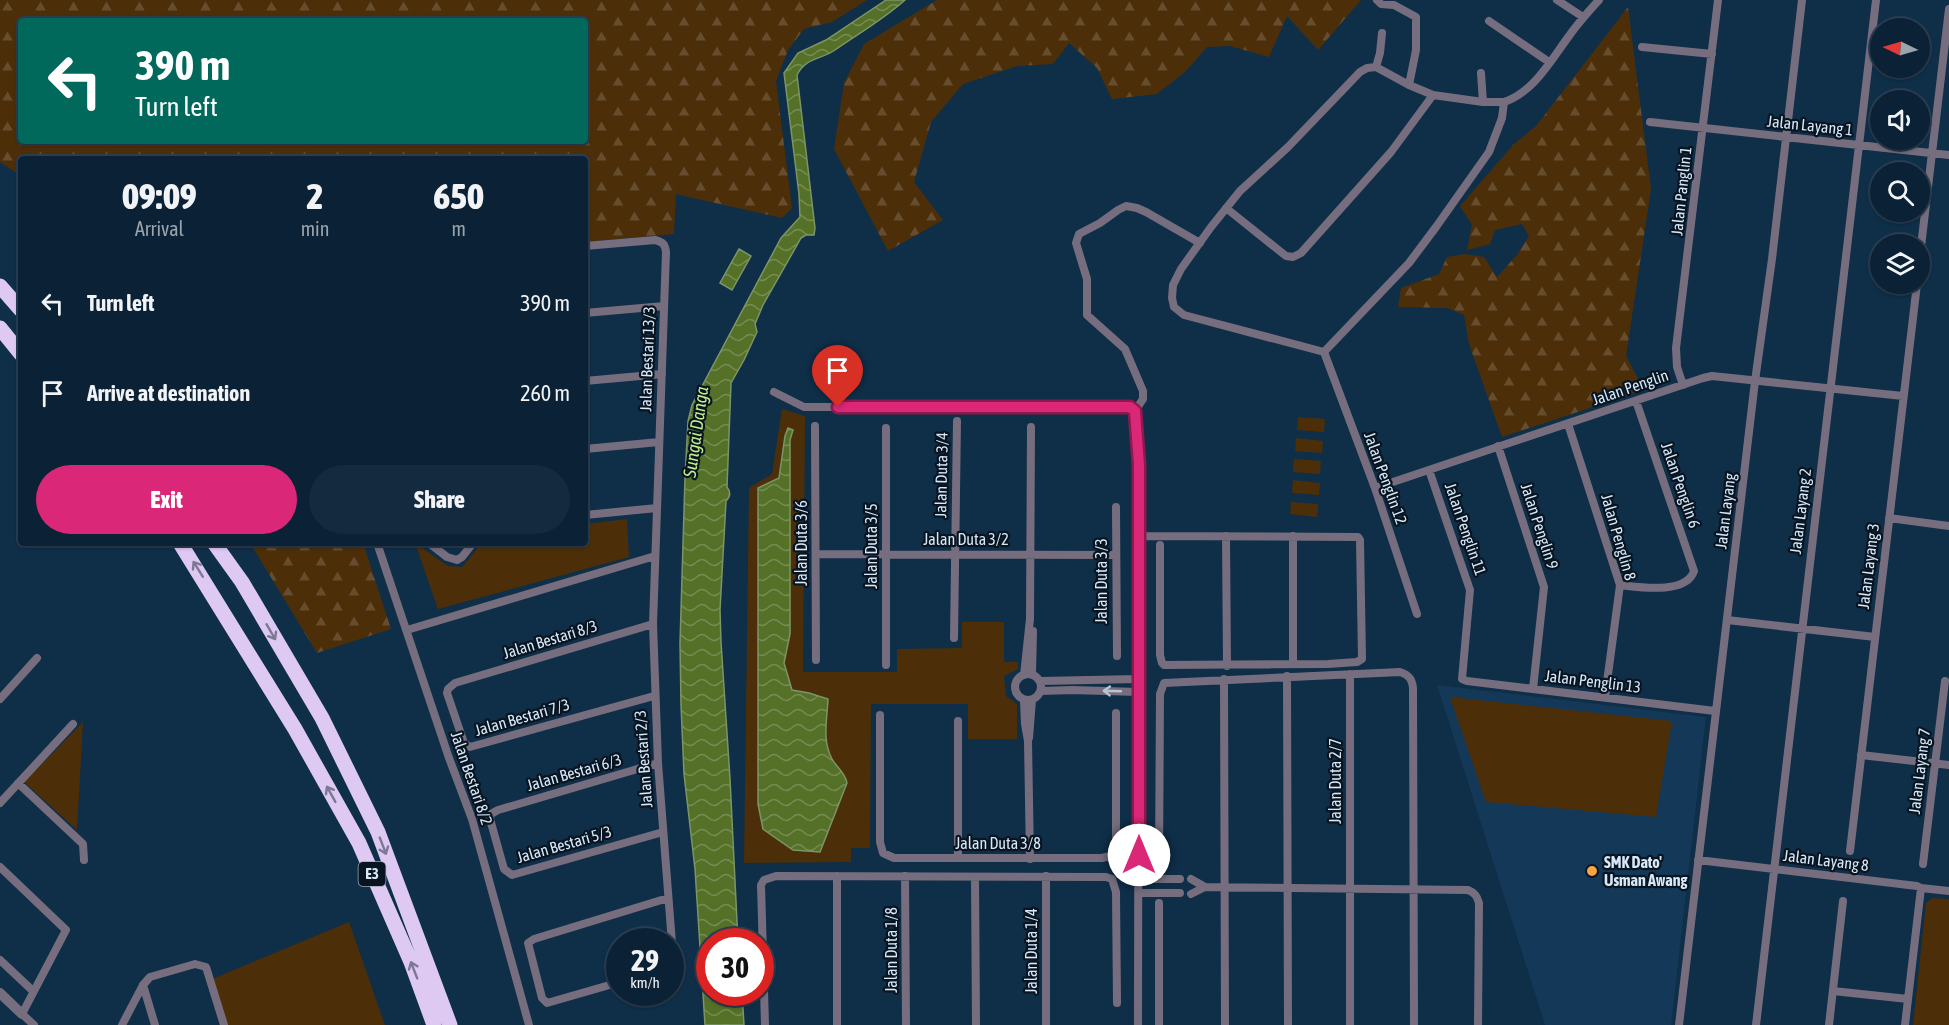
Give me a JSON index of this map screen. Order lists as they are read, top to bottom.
{
  "streets": {
    "highway": ["E3"],
    "street": [
      "Jalan Layang 1",
      "Jalan Panglin 1",
      "Jalan Bestari 13/3",
      "Jalan Penglin",
      "Jalan Duta 3/4",
      "Jalan Penglin 12",
      "Jalan Penglin 6",
      "Jalan Layang",
      "Jalan Layang 2",
      "Jalan Penglin 9",
      "Jalan Penglin 11",
      "Jalan Penglin 8",
      "Jalan Duta 3/2",
      "Jalan Duta 3/6",
      "Jalan Duta 3/5",
      "Jalan Layang 3",
      "Jalan Duta 3/3",
      "Jalan Bestari 8/3",
      "Jalan Penglin 13",
      "Jalan Bestari 7/3",
      "Jalan Bestari 2/3",
      "Jalan Layang 7",
      "Jalan Bestari 6/3",
      "Jalan Bestari 8/2",
      "Jalan Duta 2/7",
      "Jalan Duta 3/8",
      "Jalan Bestari 5/3",
      "Jalan Layang 8",
      "Jalan Duta 1/8",
      "Jalan Duta 1/4"
    ]
  },
  "crossings": [
    ["Jalan Layang 1", "Jalan Panglin 1"],
    ["Jalan Layang 1", "Jalan Layang"],
    ["Jalan Layang 1", "Jalan Layang 2"],
    ["Jalan Panglin 1", "Jalan Penglin"],
    ["Jalan Bestari 13/3", "Jalan Bestari 2/3"],
    ["Jalan Penglin", "Jalan Penglin 12"],
    ["Jalan Penglin", "Jalan Penglin 6"],
    ["Jalan Penglin", "Jalan Layang"],
    ["Jalan Penglin", "Jalan Layang 2"],
    ["Jalan Penglin", "Jalan Penglin 9"],
    ["Jalan Penglin", "Jalan Penglin 11"],
    ["Jalan Penglin", "Jalan Penglin 8"],
    ["Jalan Penglin", "Jalan Layang 3"],
    ["Jalan Duta 3/4", "Jalan Duta 3/2"],
    ["Jalan Penglin 6", "Jalan Penglin 8"],
    ["Jalan Layang", "Jalan Penglin 13"],
    ["Jalan Layang", "Jalan Layang 8"],
    ["Jalan Layang 2", "Jalan Layang 8"],
    ["Jalan Penglin 9", "Jalan Penglin 13"],
    ["Jalan Penglin 11", "Jalan Penglin 13"],
    ["Jalan Penglin 8", "Jalan Penglin 13"],
    ["Jalan Duta 3/2", "Jalan Duta 3/6"],
    ["Jalan Duta 3/2", "Jalan Duta 3/5"],
    ["Jalan Duta 3/2", "Jalan Duta 3/3"],
    ["Jalan Bestari 8/3", "Jalan Bestari 7/3"],
    ["Jalan Bestari 8/3", "Jalan Bestari 2/3"],
    ["Jalan Bestari 7/3", "Jalan Bestari 2/3"],
    ["Jalan Bestari 2/3", "Jalan Bestari 6/3"],
    ["Jalan Bestari 2/3", "Jalan Bestari 5/3"],
    ["Jalan Bestari 6/3", "Jalan Bestari 5/3"]
  ],
  "water": ["Sungai Danga"],
  "places": ["SMK Dato' Usman Awang"],
  "north": "left",
  "page": {
    "turn": ["390 m", "Turn left"],
    "eta": [
      "09:09",
      "Arrival",
      "2",
      "min",
      "650",
      "m"
    ],
    "list": [
      {
        "name": "Turn left",
        "value": "390 m"
      },
      {
        "name": "Arrive at destination",
        "value": "260 m"
      }
    ],
    "buttons": ["Exit", "Share"],
    "speed": "29 km/h",
    "limit": "30"
  }
}
